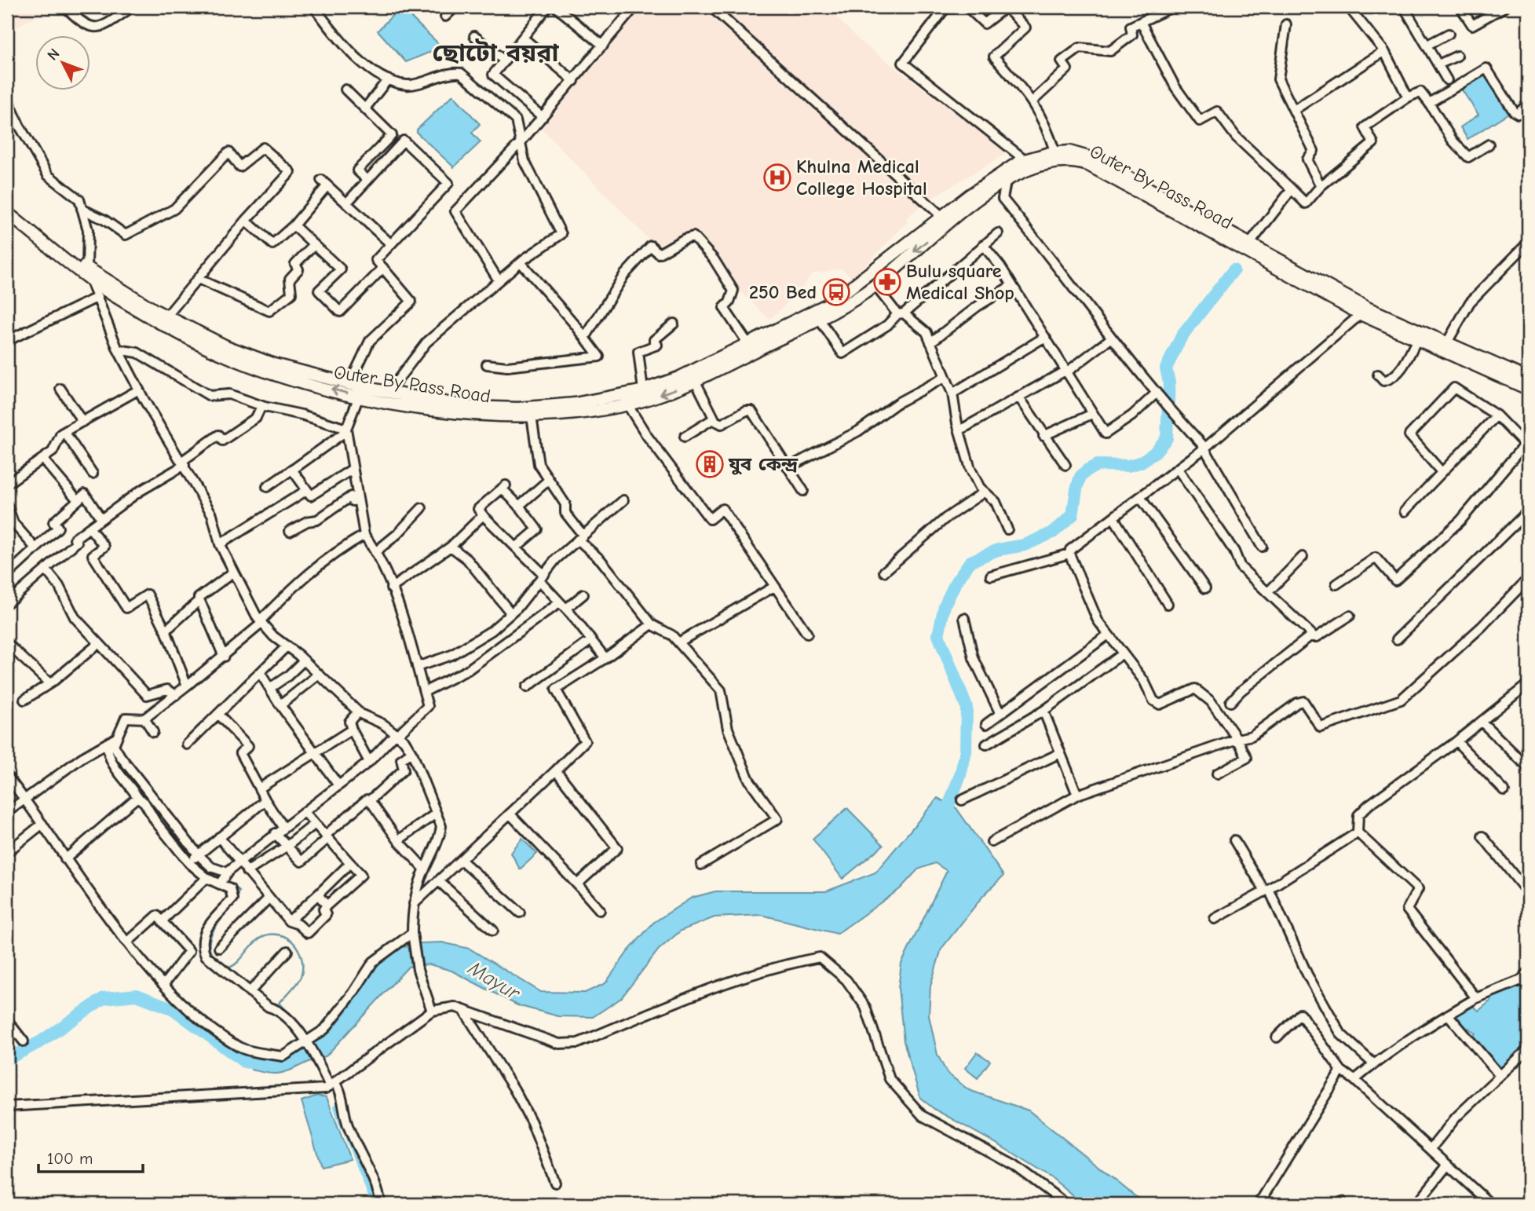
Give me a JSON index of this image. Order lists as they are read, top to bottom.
{
  "streets": {
    "main road": ["Outer By Pass Road"]
  },
  "districts": ["ছোটো বয়রা"],
  "water": ["Mayur"],
  "places": {
    "hospital": ["Khulna Medical College Hospital"],
    "pharmacy": ["Bulu square Medical Shop"],
    "bus stop": ["250 Bed"],
    "building": ["যুব কেন্দ্র"]
  },
  "scale_bar": "100 m",
  "north": "top left"
}
